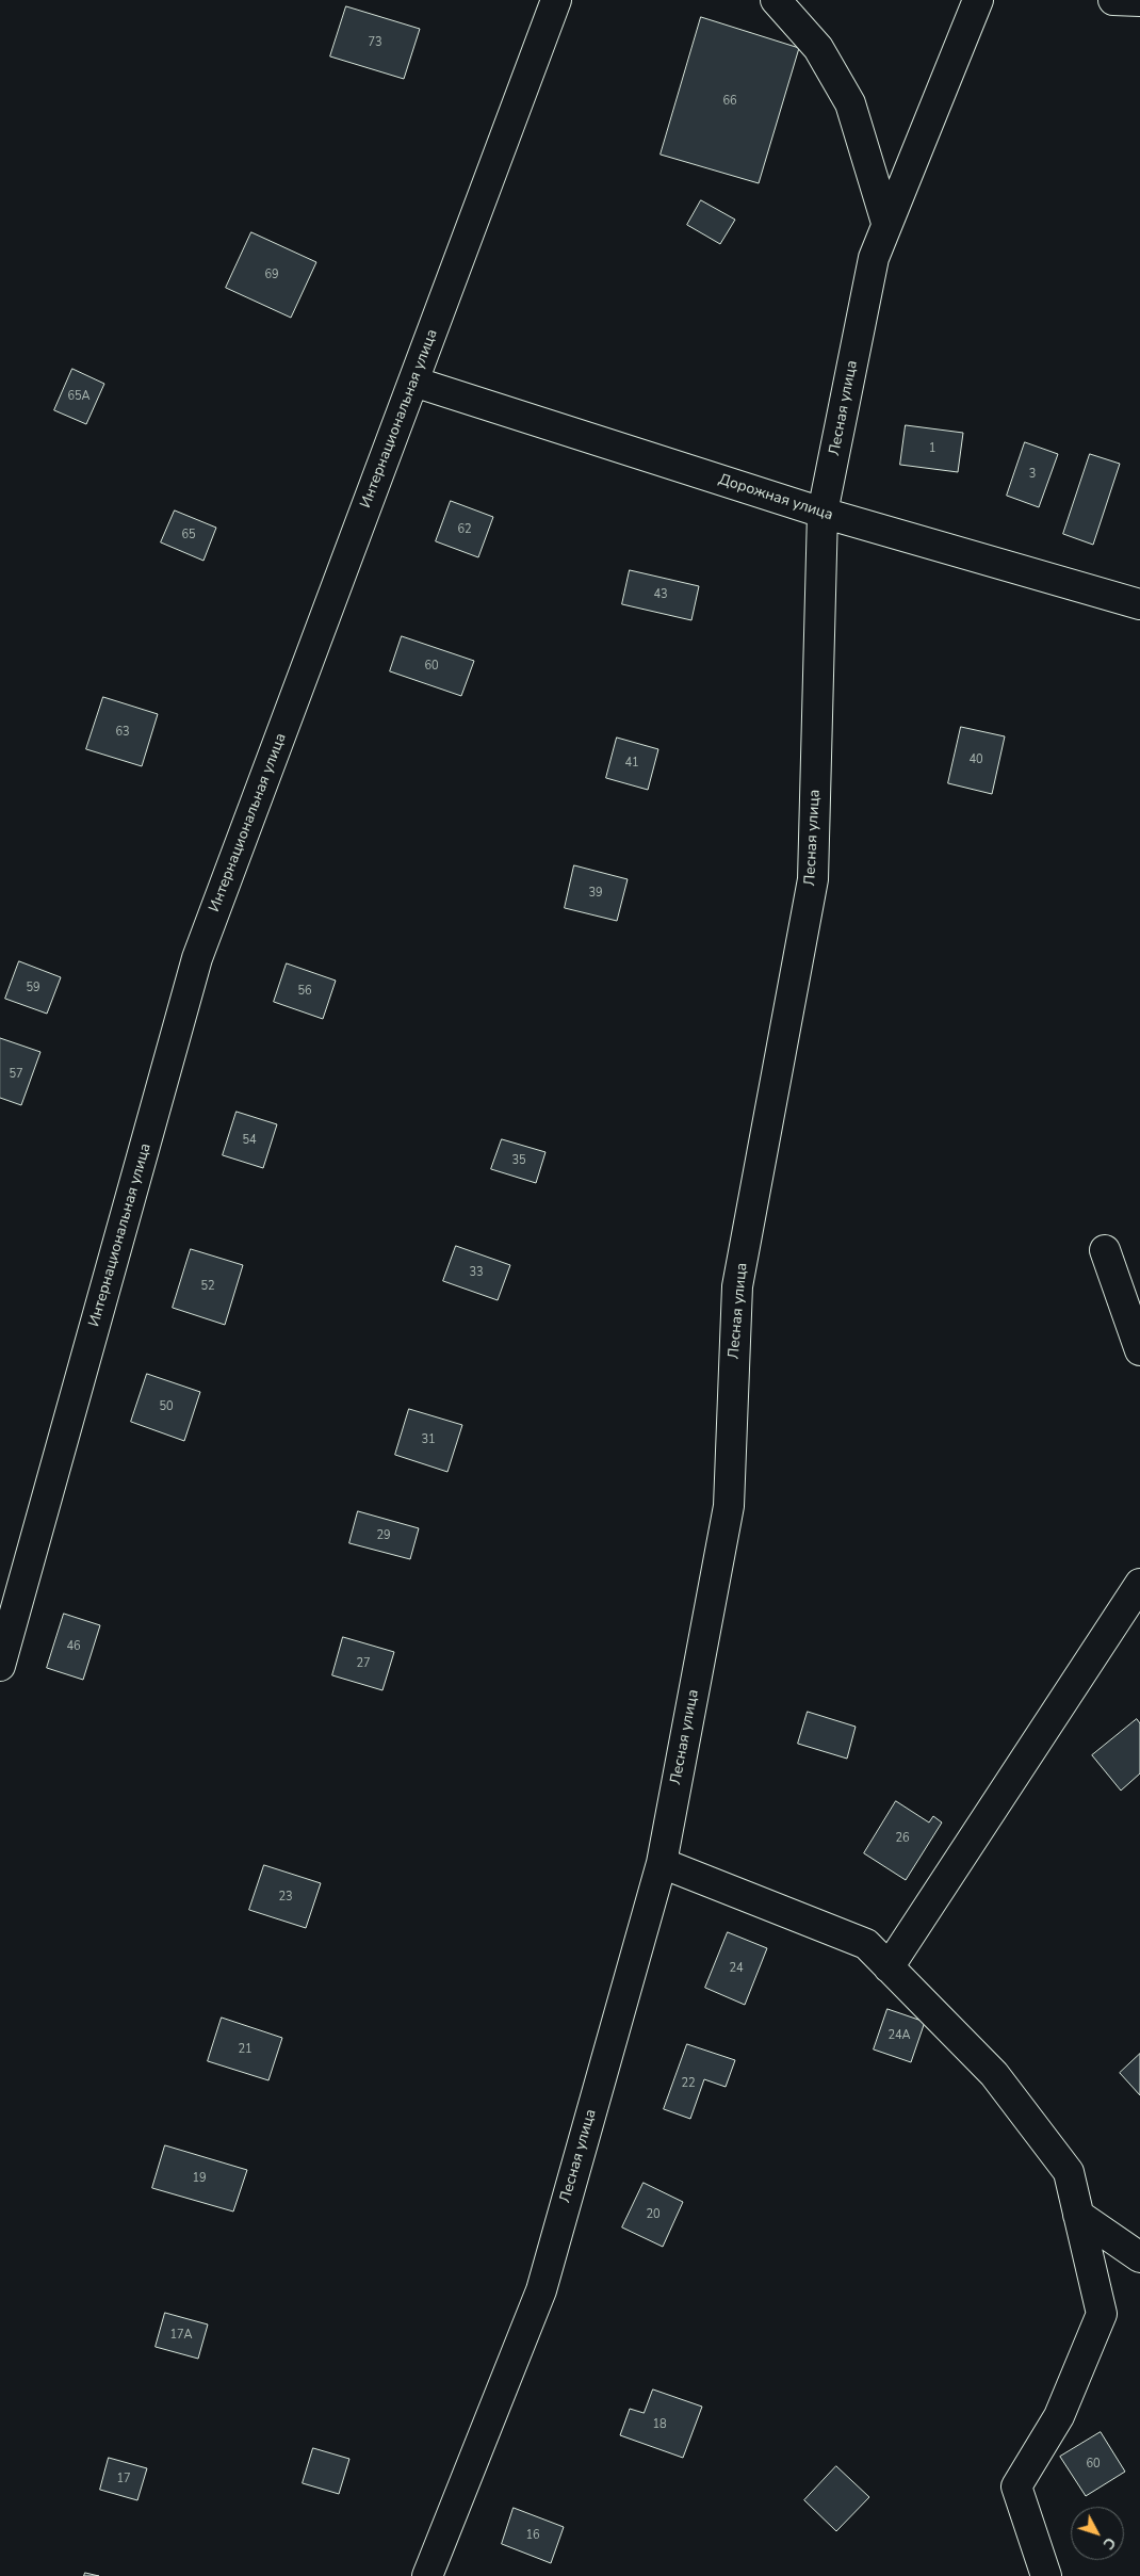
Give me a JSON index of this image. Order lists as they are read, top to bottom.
{
  "streets": {
    "street": ["Лесная улица", "Интернациональная улица", "Дорожная улица"]
  },
  "crossings": [
    ["Лесная улица", "Дорожная улица"],
    ["Интернациональная улица", "Дорожная улица"]
  ],
  "house_numbers": [
    "73",
    "66",
    "69",
    "65А",
    "1",
    "3",
    "62",
    "65",
    "43",
    "60",
    "63",
    "40",
    "41",
    "39",
    "59",
    "56",
    "57",
    "54",
    "35",
    "33",
    "52",
    "50",
    "31",
    "29",
    "46",
    "27",
    "26",
    "23",
    "24",
    "24А",
    "21",
    "22",
    "19",
    "20",
    "17А",
    "18",
    "60",
    "17",
    "16"
  ],
  "north": "bottom right"
}
